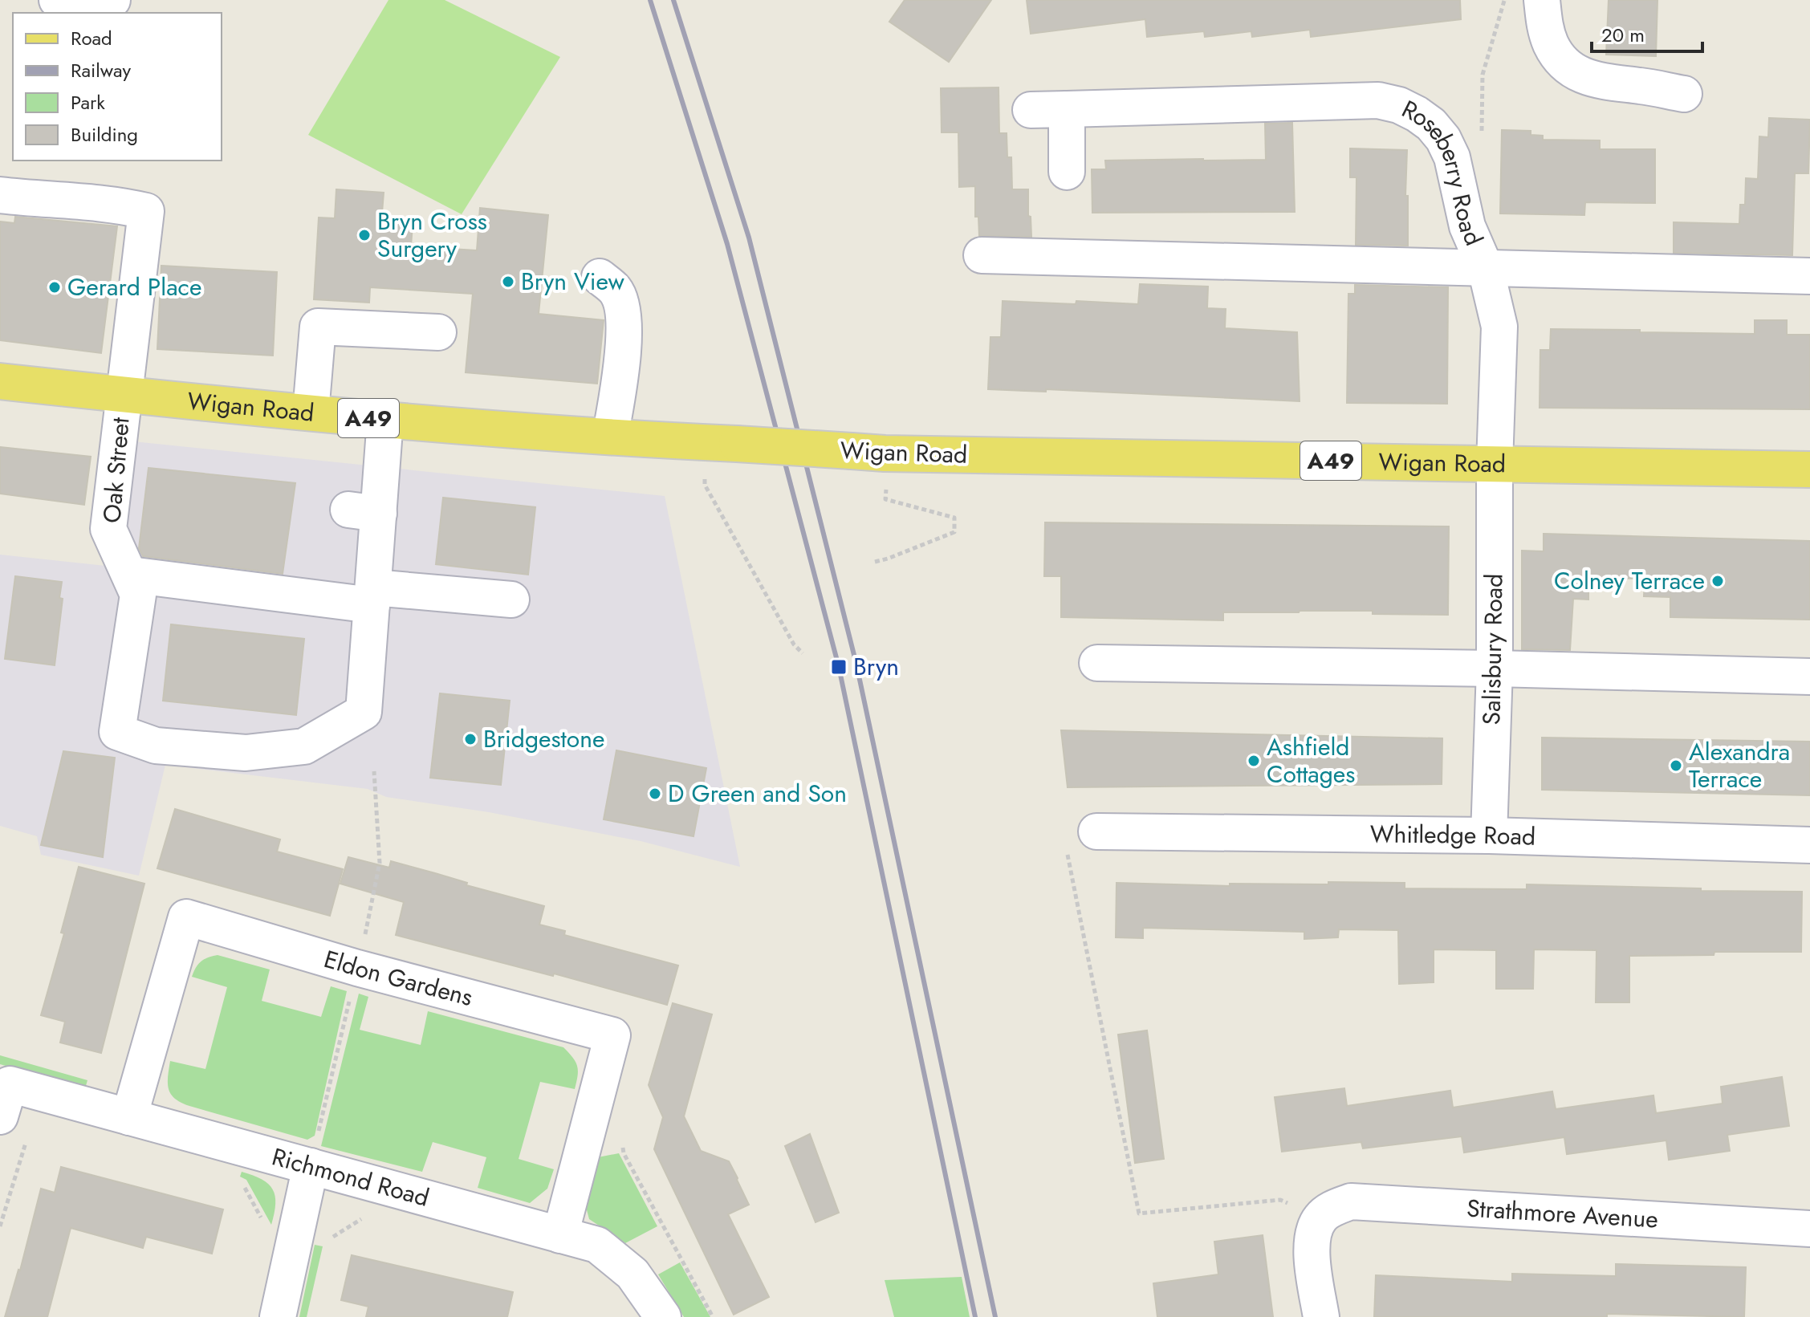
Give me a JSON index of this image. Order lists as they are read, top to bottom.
{
  "streets": {
    "main road": ["Wigan Road", "A49"],
    "street": [
      "Roseberry Road",
      "Oak Street",
      "Salisbury Road",
      "Whitledge Road",
      "Eldon Gardens",
      "Richmond Road",
      "Strathmore Avenue"
    ]
  },
  "crossings": [
    ["Roseberry Road", "Wigan Road"],
    ["Roseberry Road", "Salisbury Road"],
    ["Wigan Road", "Oak Street"],
    ["Wigan Road", "Salisbury Road"],
    ["Salisbury Road", "Whitledge Road"],
    ["Eldon Gardens", "Richmond Road"]
  ],
  "places": {
    "other": [
      "Bryn Cross Surgery",
      "Bryn View",
      "Gerard Place",
      "Colney Terrace",
      "Bridgestone",
      "Ashfield Cottages",
      "Alexandra Terrace",
      "D Green and Son"
    ],
    "transit": ["Bryn"]
  },
  "legend": [
    "Road",
    "Railway",
    "Park",
    "Building"
  ],
  "scale_bar": "20 m"
}
